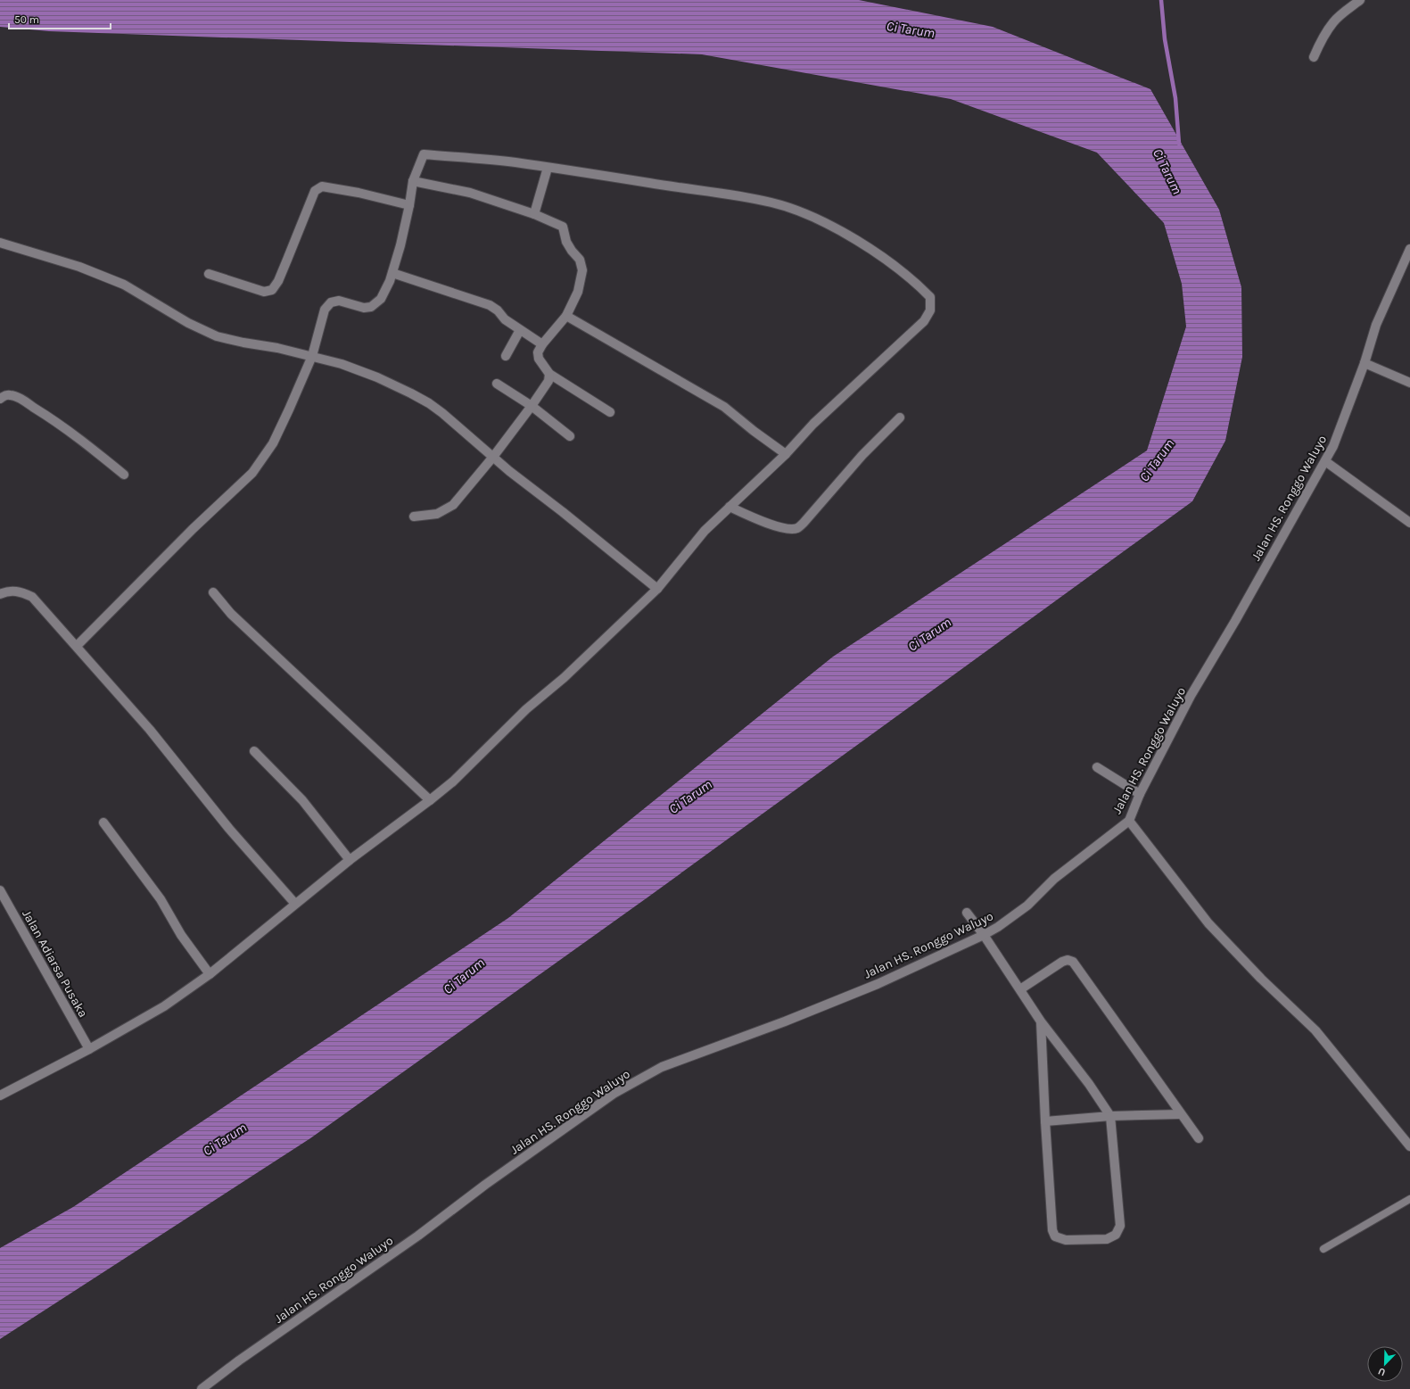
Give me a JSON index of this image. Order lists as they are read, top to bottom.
{
  "streets": {
    "street": ["Jalan HS. Ronggo Waluyo", "Jalan Adiarsa Pusaka"]
  },
  "water": ["Ci Tarum"],
  "scale_bar": "50 m",
  "north": "bottom left"
}
